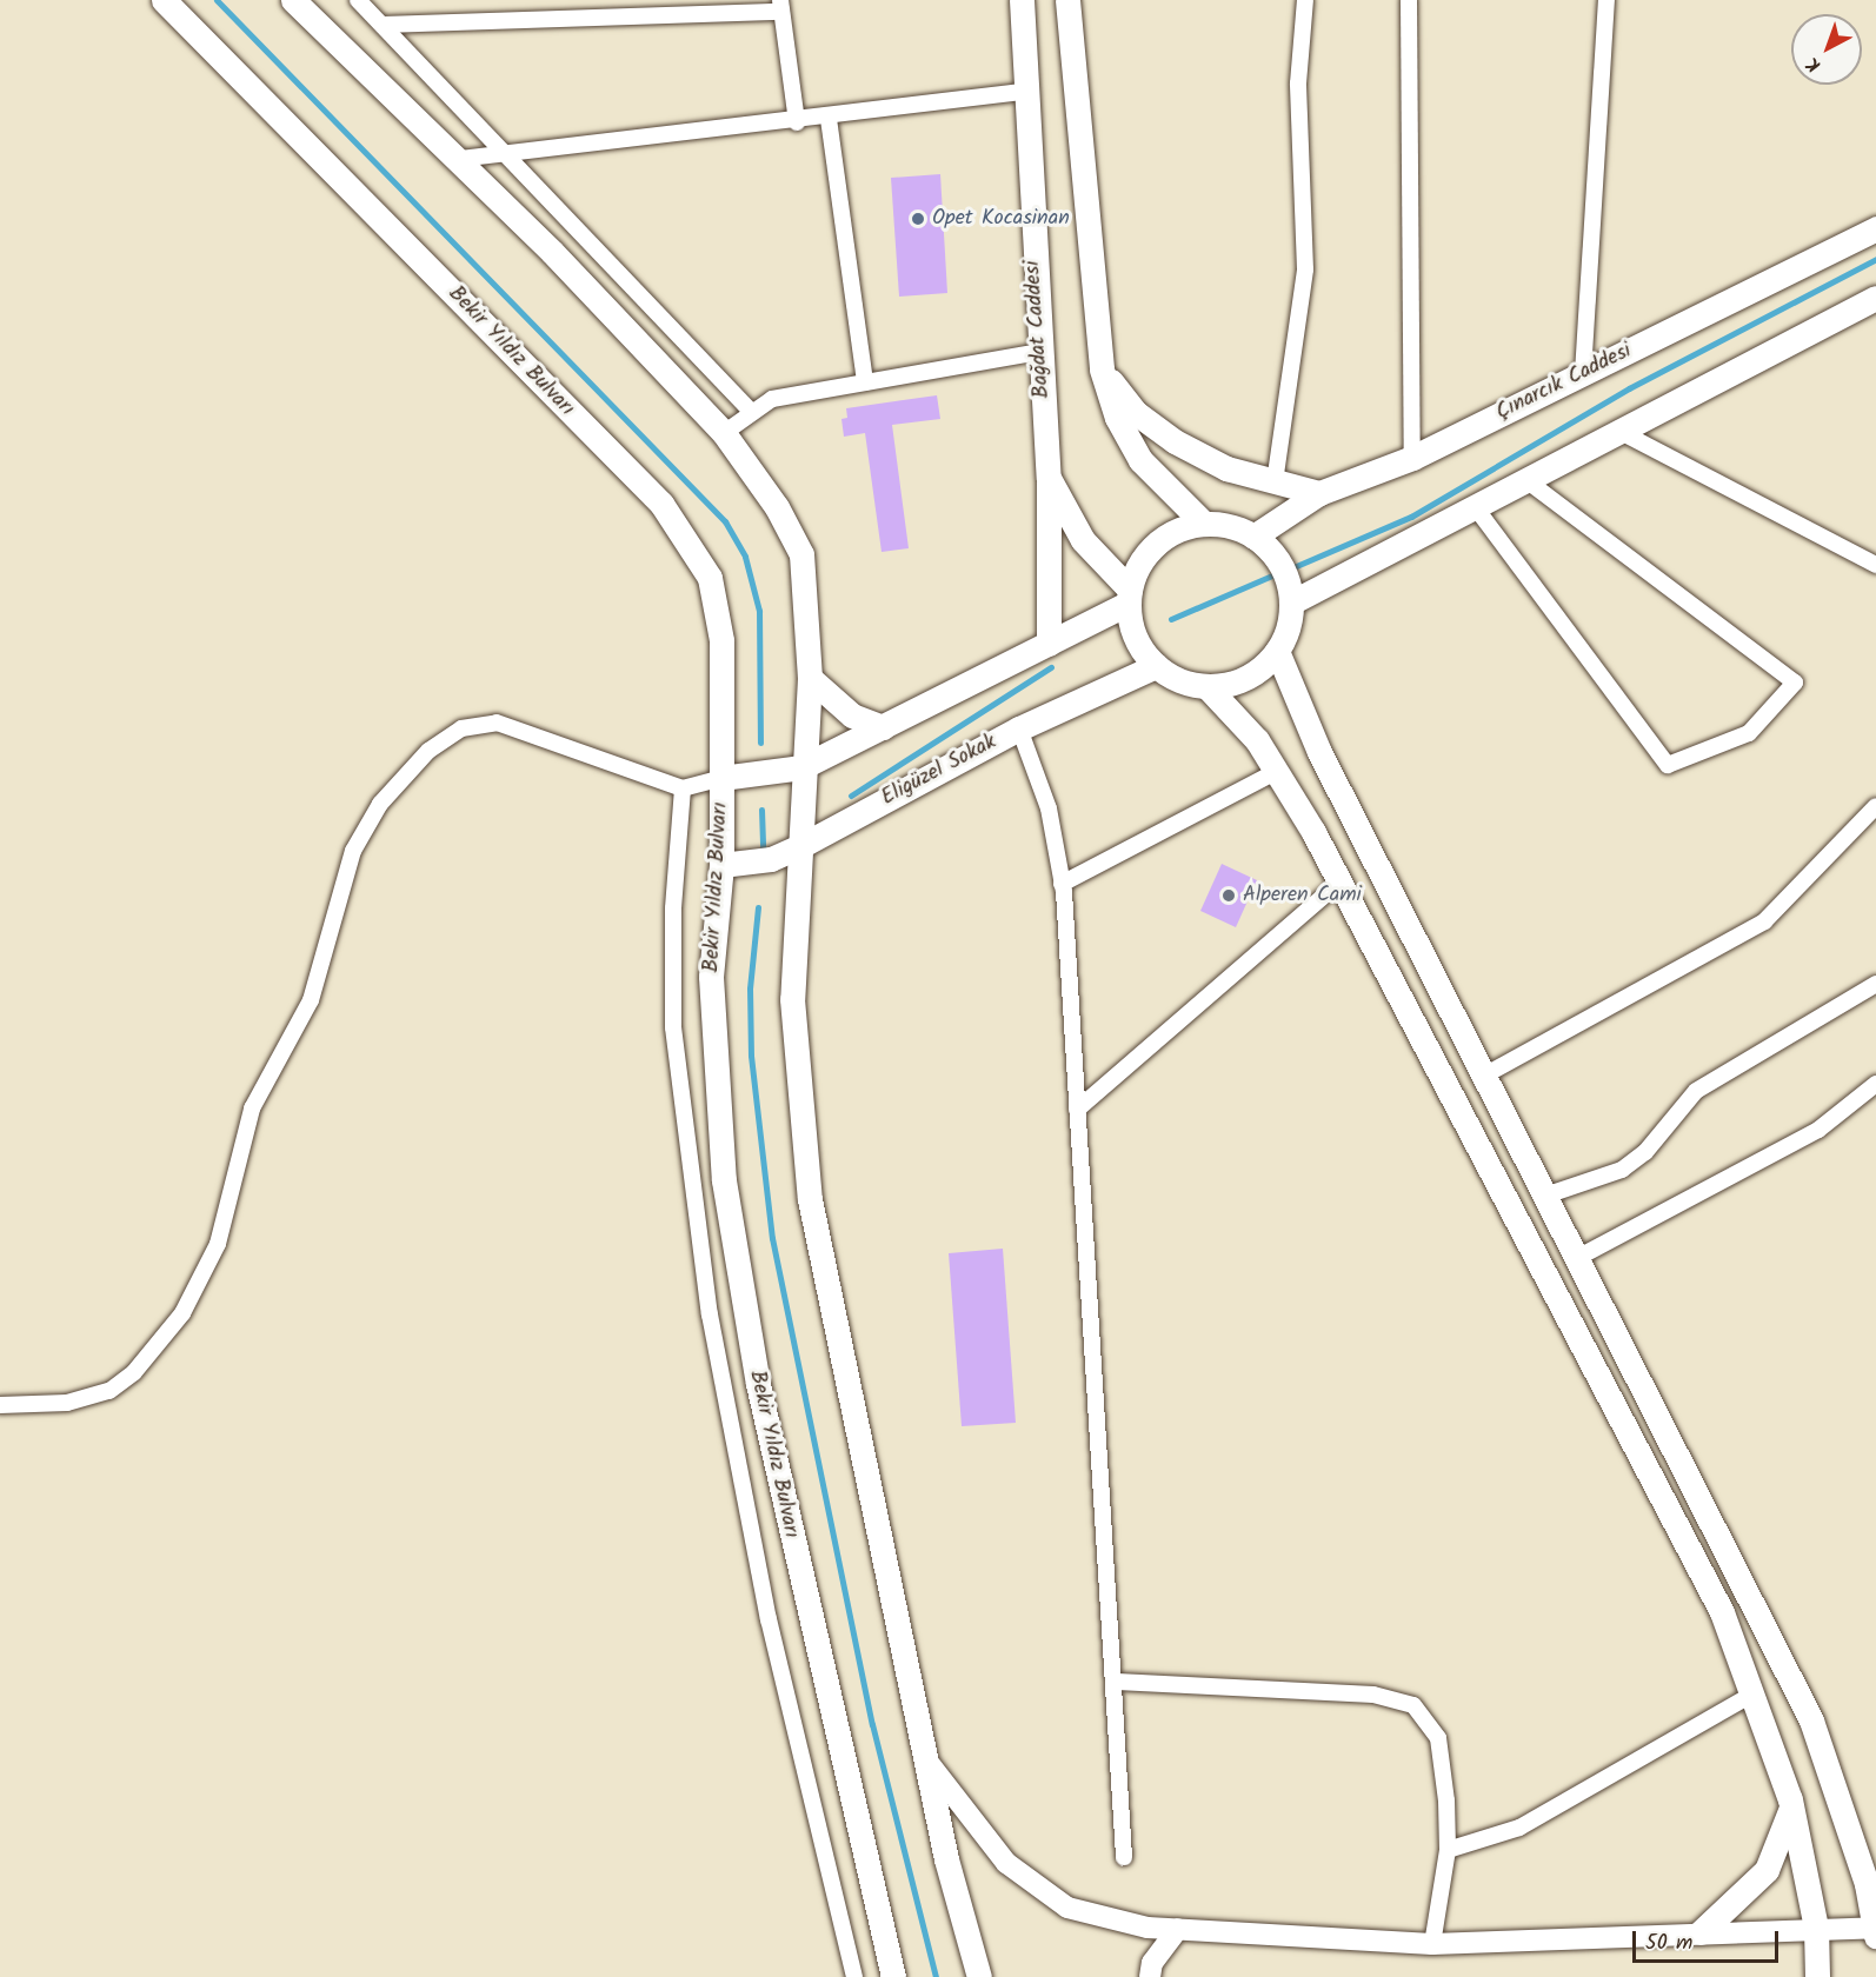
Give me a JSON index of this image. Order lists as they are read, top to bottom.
{
  "streets": {
    "main road": [
      "Bağdat Caddesi",
      "Bekir Yıldız Bulvarı",
      "Çınarcık Caddesi",
      "Eligüzel Sokak"
    ]
  },
  "crossings": [
    ["Bağdat Caddesi", "Çınarcık Caddesi"],
    ["Bağdat Caddesi", "Eligüzel Sokak"],
    ["Bekir Yıldız Bulvarı", "Eligüzel Sokak"],
    ["Çınarcık Caddesi", "Eligüzel Sokak"]
  ],
  "places": ["Opet Kocasinan", "Alperen Cami"],
  "scale_bar": "50 m",
  "north": "bottom left"
}
